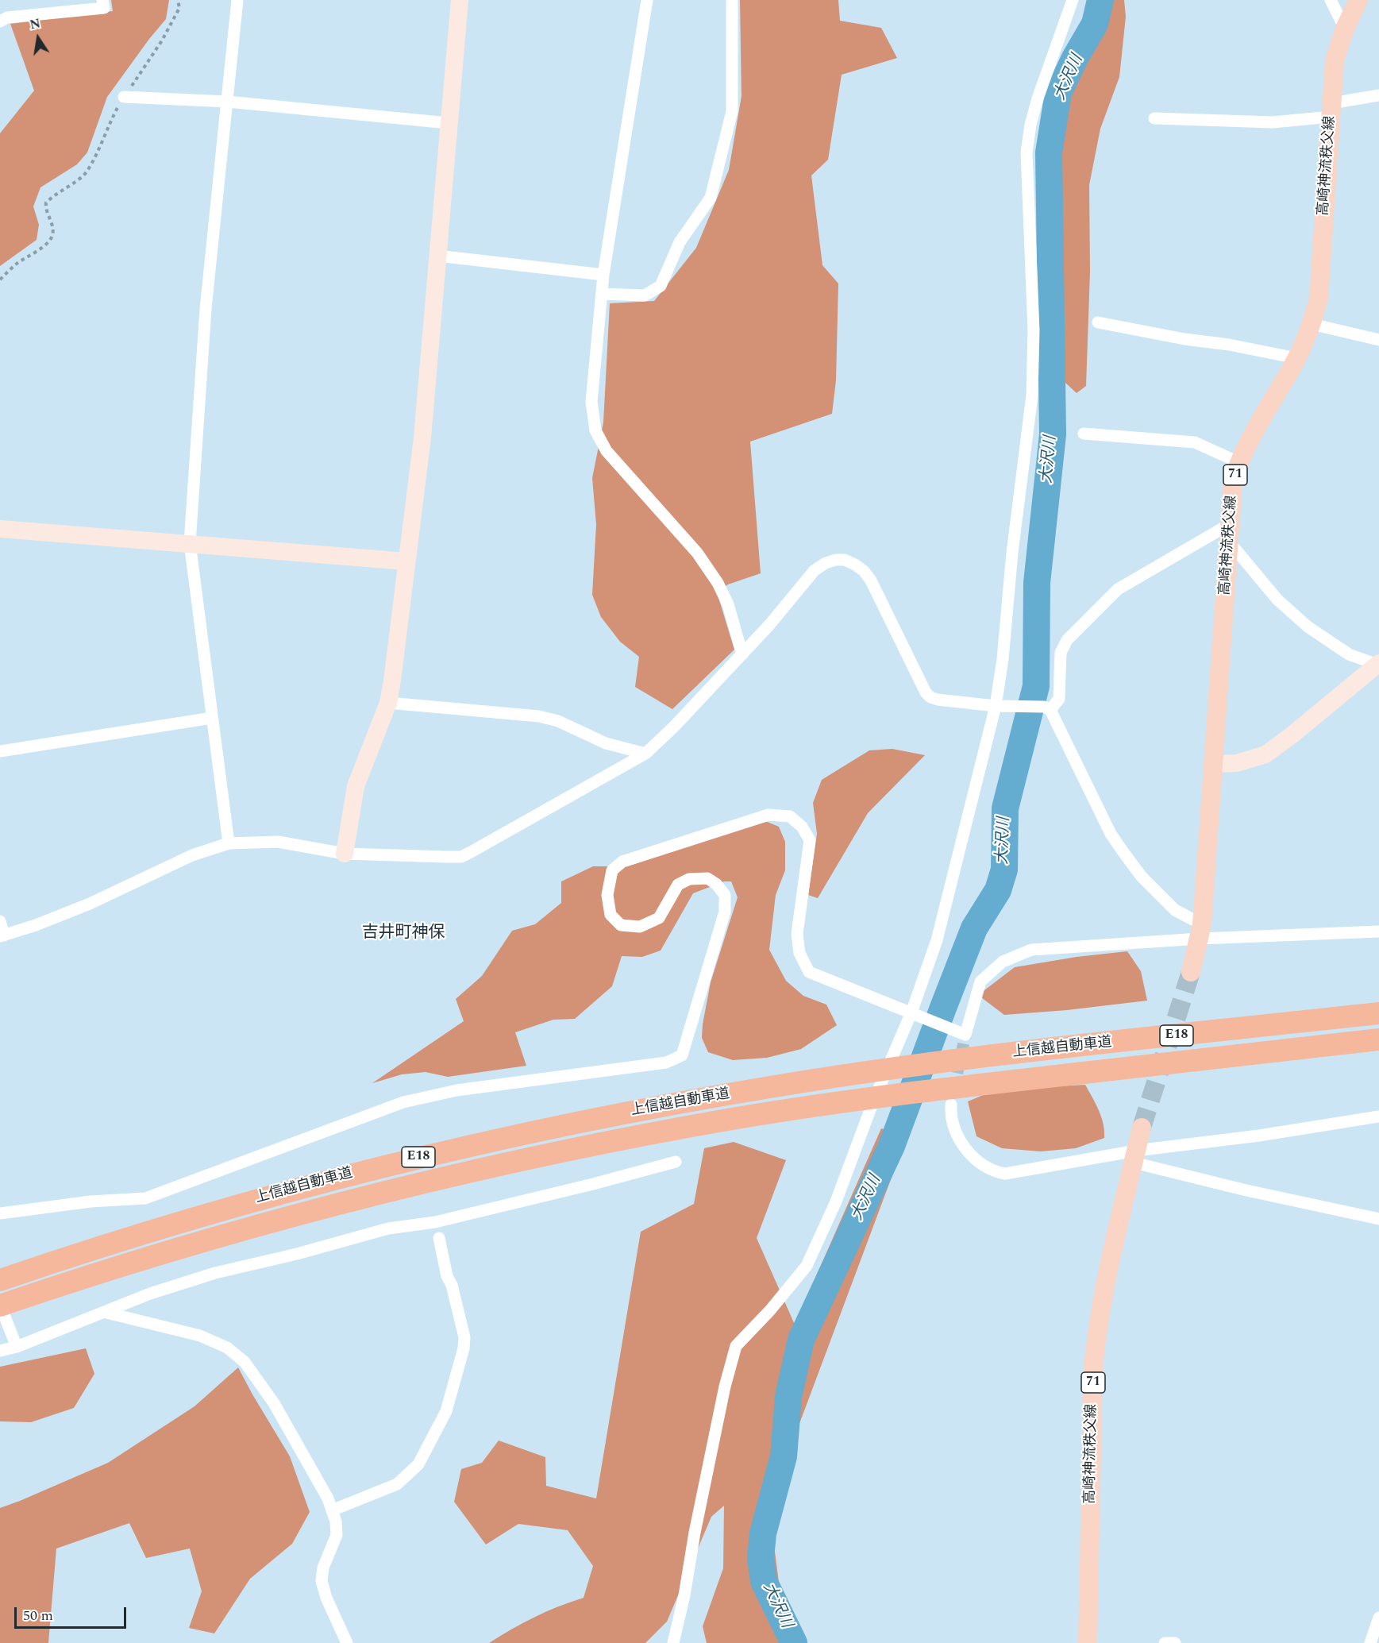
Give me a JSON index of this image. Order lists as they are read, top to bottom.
{
  "streets": {
    "highway": ["E18", "上信越自動車道"],
    "main road": ["高崎神流秩父線", "71"]
  },
  "districts": ["吉井町神保"],
  "water": ["大沢川"],
  "scale_bar": "50 m",
  "north": "top"
}
